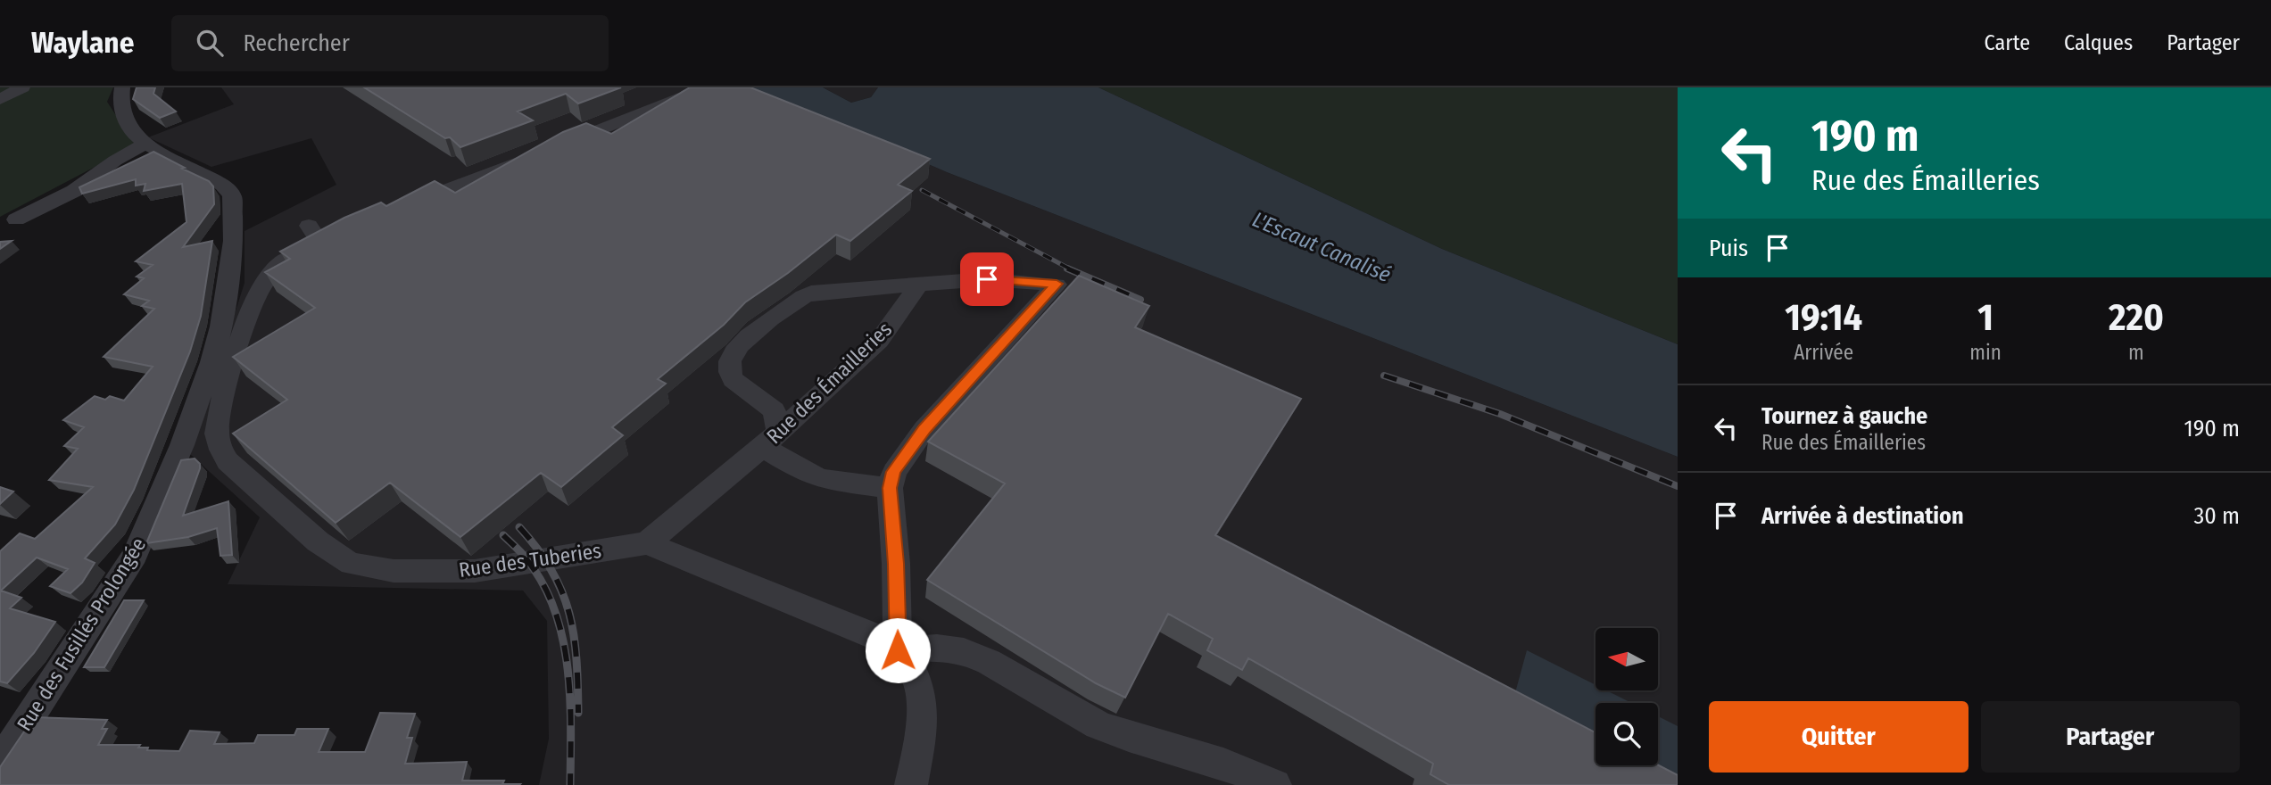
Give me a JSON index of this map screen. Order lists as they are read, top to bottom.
{
  "streets": {
    "street": ["Rue des Émailleries", "Rue des Tuberies", "Rue des Fusillés Prolongée"]
  },
  "crossings": [
    ["Rue des Émailleries", "Rue des Tuberies"]
  ],
  "water": ["L'Escaut Canalisé"],
  "north": "left",
  "page": {
    "header": "Waylane",
    "search": "Rechercher",
    "nav": ["Carte", "Calques", "Partager"],
    "turn": ["190 m", "Rue des Émailleries"],
    "then": "Puis",
    "eta": [
      "19:14",
      "Arrivée",
      "1",
      "min",
      "220",
      "m"
    ],
    "list": [
      {
        "name": "Tournez à gauche",
        "note": "Rue des Émailleries",
        "value": "190 m"
      },
      {
        "name": "Arrivée à destination",
        "value": "30 m"
      }
    ],
    "buttons": ["Quitter", "Partager"]
  }
}
